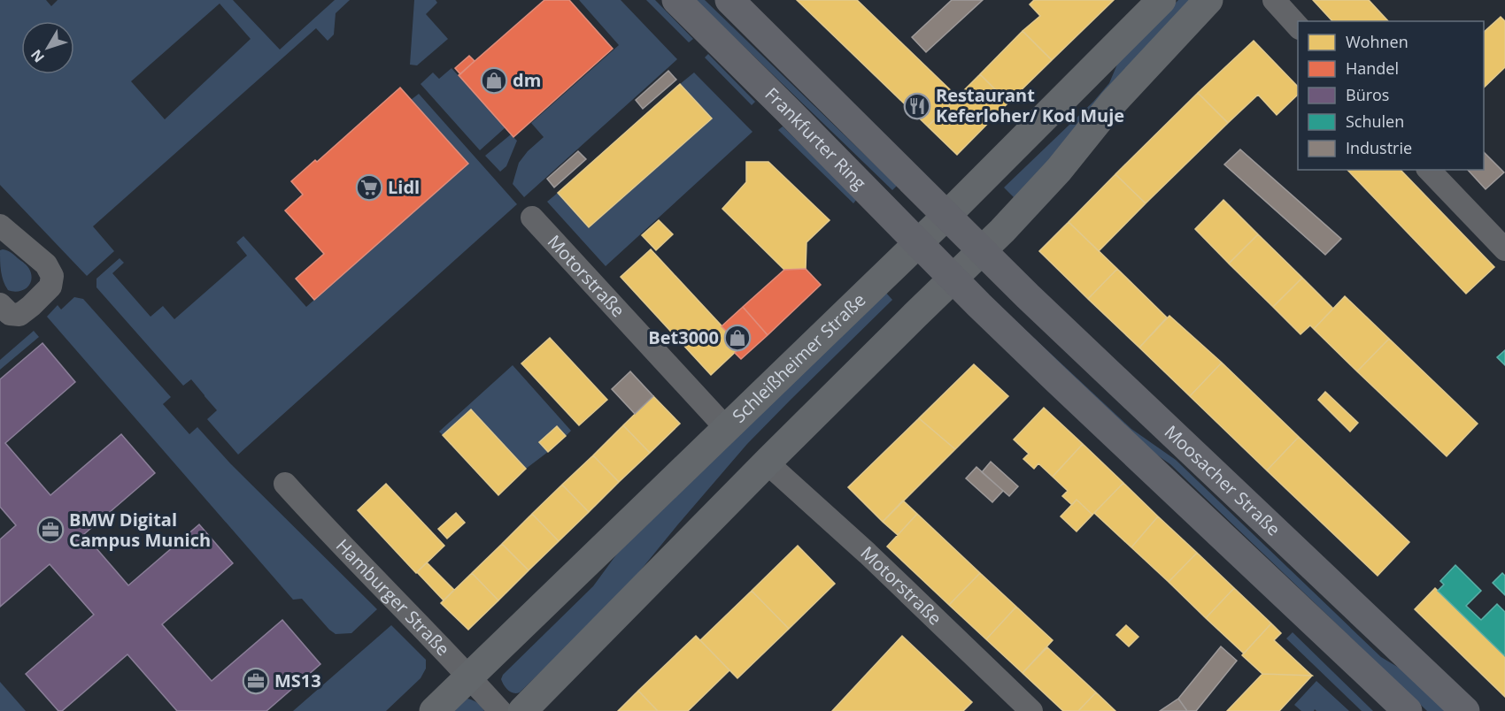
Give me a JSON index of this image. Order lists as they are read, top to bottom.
{
  "streets": {
    "main road": ["Frankfurter Ring", "Schleißheimer Straße", "Moosacher Straße"],
    "street": ["Motorstraße", "Hamburger Straße"]
  },
  "crossings": [
    ["Frankfurter Ring", "Schleißheimer Straße"],
    ["Frankfurter Ring", "Moosacher Straße"],
    ["Motorstraße", "Schleißheimer Straße"],
    ["Schleißheimer Straße", "Hamburger Straße"]
  ],
  "places": {
    "shop": ["dm", "Bet3000"],
    "restaurant": ["Restaurant Keferloher/ Kod Muje"],
    "supermarket": ["Lidl"],
    "office": ["BMW Digital Campus Munich", "MS13"]
  },
  "legend": [
    "Wohnen",
    "Handel",
    "Büros",
    "Schulen",
    "Industrie"
  ],
  "north": "bottom left"
}
